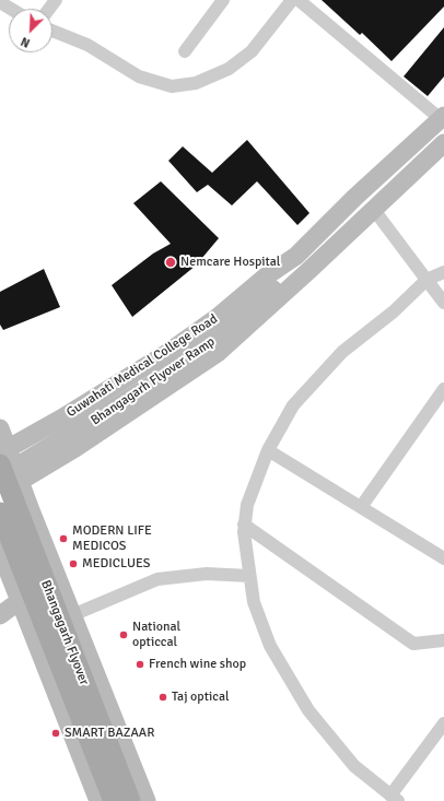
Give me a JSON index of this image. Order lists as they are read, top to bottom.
{
  "streets": {
    "main road": ["Guwahati Medical College Road", "Bhangagarh Flyover Ramp", "Bhangagarh Flyover"]
  },
  "crossings": [
    ["Guwahati Medical College Road", "Bhangagarh Flyover Ramp"],
    ["Guwahati Medical College Road", "Bhangagarh Flyover"],
    ["Bhangagarh Flyover Ramp", "Bhangagarh Flyover"]
  ],
  "places": [
    "Nemcare Hospital",
    "MODERN LIFE MEDICOS",
    "MEDICLUES",
    "National opticcal",
    "French wine shop",
    "Taj optical",
    "SMART BAZAAR"
  ],
  "north": "bottom left"
}
